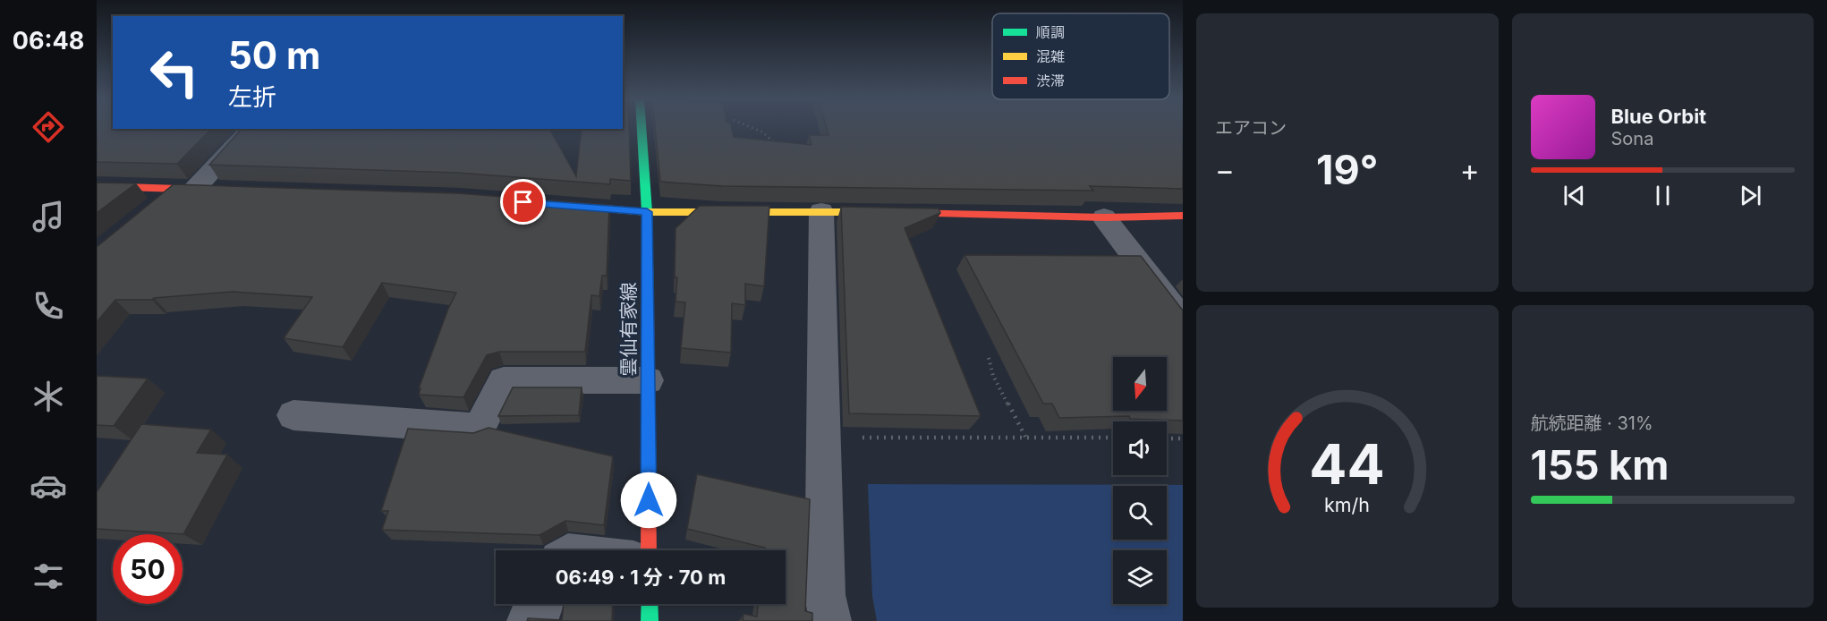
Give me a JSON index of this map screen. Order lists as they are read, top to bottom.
{
  "streets": {
    "street": ["雲仙有家線"]
  },
  "legend": ["順調", "混雑", "渋滞"],
  "north": "bottom",
  "page": {
    "tabs": "06:48",
    "tile": [
      "エアコン",
      ["航続距離 · 31%", "155 km"]
    ],
    "turn": ["50 m", "左折"],
    "song": ["Blue Orbit", "Sona"],
    "heat": ["−", "19°", "+"],
    "limit": "50",
    "trip": "06:49 · 1 分 · 70 m",
    "gauge": ["44", "km/h"]
  }
}
